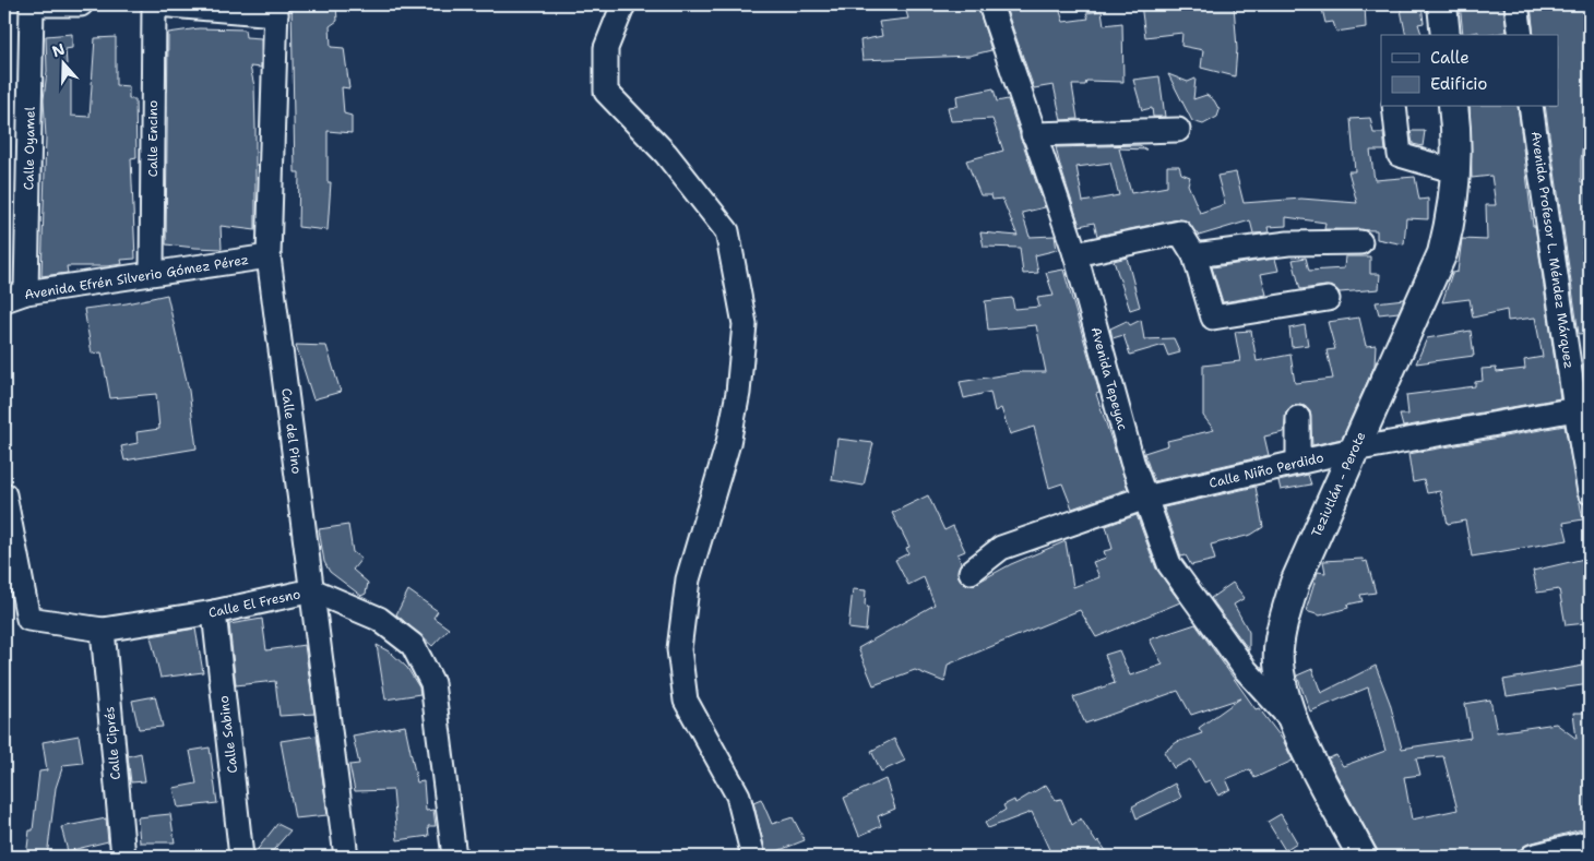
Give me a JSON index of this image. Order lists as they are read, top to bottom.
{
  "streets": {
    "main road": ["Teziutlán - Perote"],
    "street": [
      "Calle Encino",
      "Calle Oyamel",
      "Avenida Profesor L. Méndez Márquez",
      "Avenida Efrén Silverio Gómez Pérez",
      "Avenida Tepeyac",
      "Calle del Pino",
      "Calle Niño Perdido",
      "Calle El Fresno",
      "Calle Sabino",
      "Calle Ciprés"
    ]
  },
  "crossings": [
    ["Calle Encino", "Avenida Efrén Silverio Gómez Pérez"],
    ["Calle Oyamel", "Avenida Efrén Silverio Gómez Pérez"],
    ["Avenida Profesor L. Méndez Márquez", "Calle Niño Perdido"],
    ["Avenida Efrén Silverio Gómez Pérez", "Calle del Pino"],
    ["Avenida Tepeyac", "Calle Niño Perdido"],
    ["Avenida Tepeyac", "Teziutlán - Perote"],
    ["Calle del Pino", "Calle El Fresno"],
    ["Calle Niño Perdido", "Teziutlán - Perote"],
    ["Calle El Fresno", "Calle Sabino"],
    ["Calle El Fresno", "Calle Ciprés"]
  ],
  "legend": ["Calle", "Edificio"],
  "north": "top"
}
